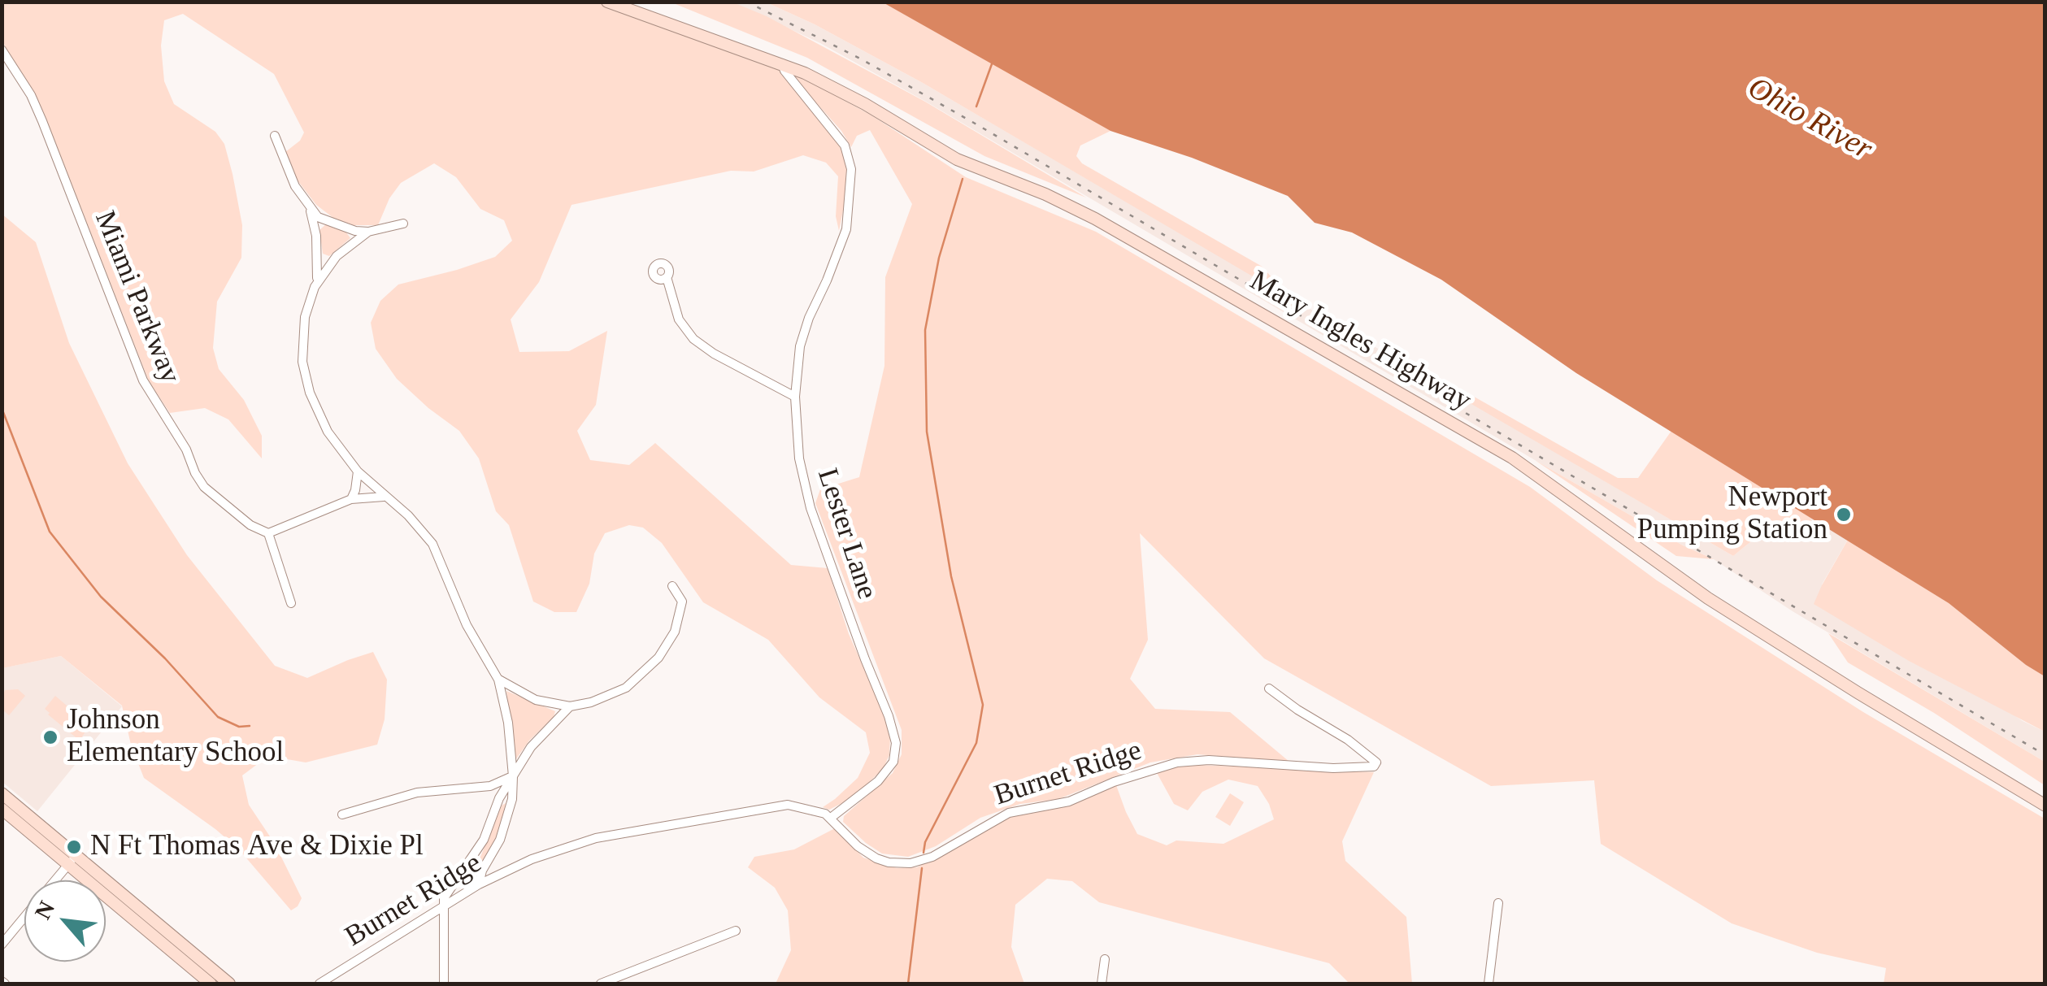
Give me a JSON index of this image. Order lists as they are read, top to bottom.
{
  "streets": {
    "street": [
      "Miami Parkway",
      "Mary Ingles Highway",
      "Lester Lane",
      "Burnet Ridge"
    ]
  },
  "crossings": [
    ["Mary Ingles Highway", "Lester Lane"],
    ["Lester Lane", "Burnet Ridge"]
  ],
  "water": ["Ohio River"],
  "places": ["Newport Pumping Station", "Johnson Elementary School", "N Ft Thomas Ave & Dixie Pl"],
  "north": "top left"
}
